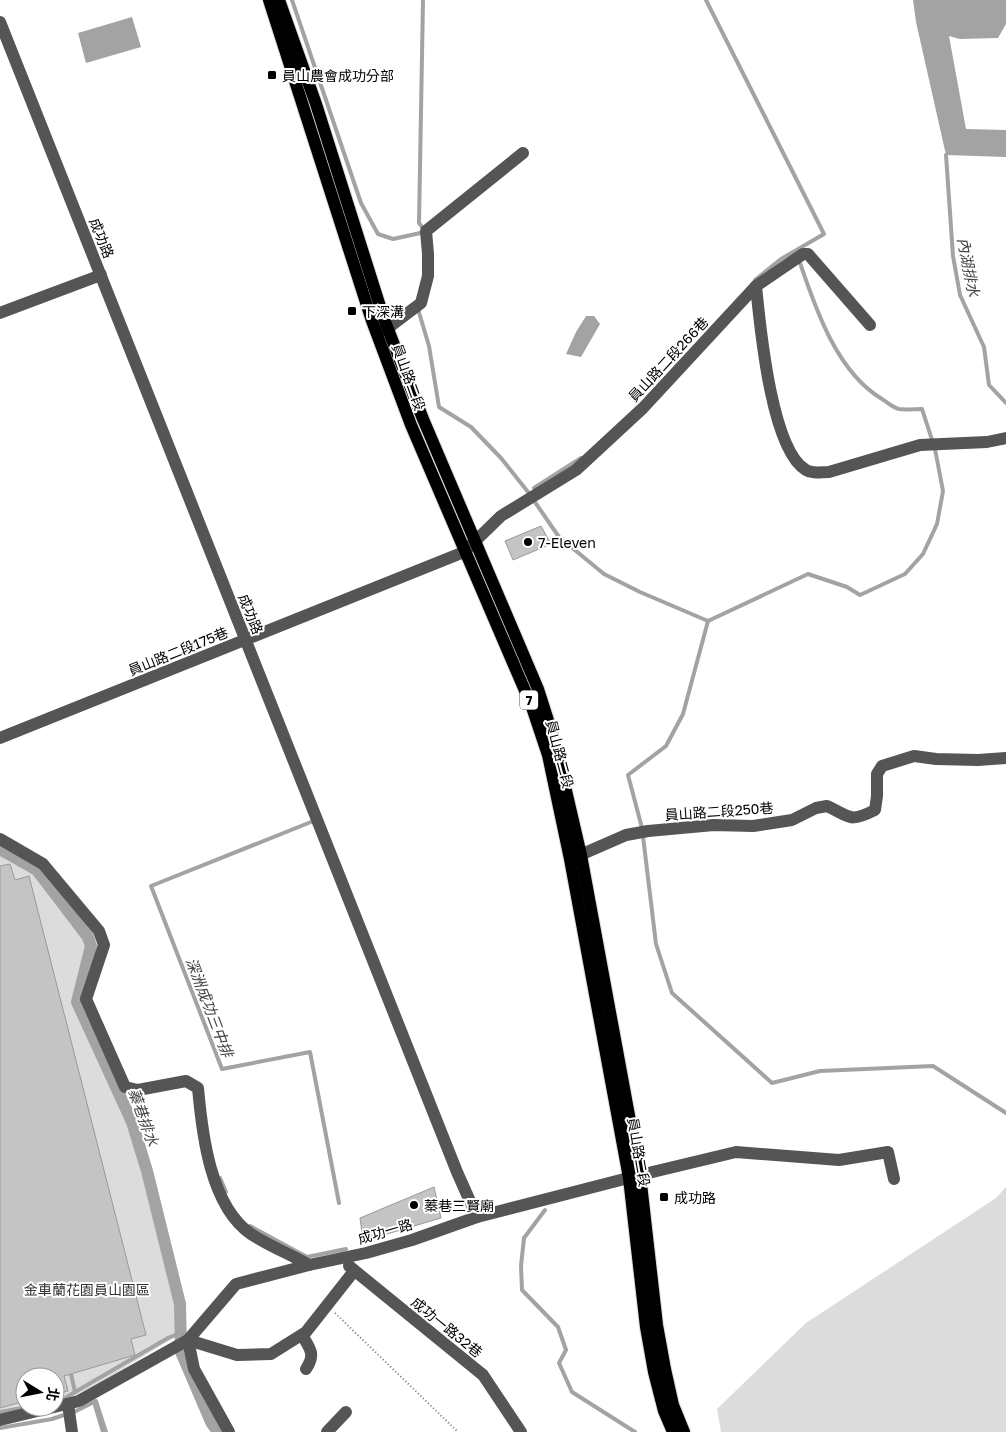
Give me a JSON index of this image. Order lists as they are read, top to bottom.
{
  "streets": {
    "main road": ["員山路二段", "7"],
    "street": [
      "成功路",
      "員山路二段266巷",
      "員山路二段175巷",
      "員山路二段250巷",
      "成功一路",
      "成功一路32巷"
    ]
  },
  "crossings": [
    ["成功路", "員山路二段175巷"],
    ["成功路", "成功一路"],
    ["員山路二段266巷", "員山路二段"],
    ["員山路二段266巷", "員山路二段175巷"],
    ["員山路二段", "員山路二段175巷"],
    ["員山路二段", "員山路二段250巷"],
    ["員山路二段", "成功一路"],
    ["成功一路", "成功一路32巷"]
  ],
  "water": ["內湖排水", "深洲成功三中排", "蓁巷排水"],
  "parks": ["金車蘭花園員山園區"],
  "places": {
    "transit": ["員山農會成功分部", "下深溝", "成功路"],
    "other": ["7-Eleven", "蓁巷三賢廟"]
  },
  "north": "right"
}
